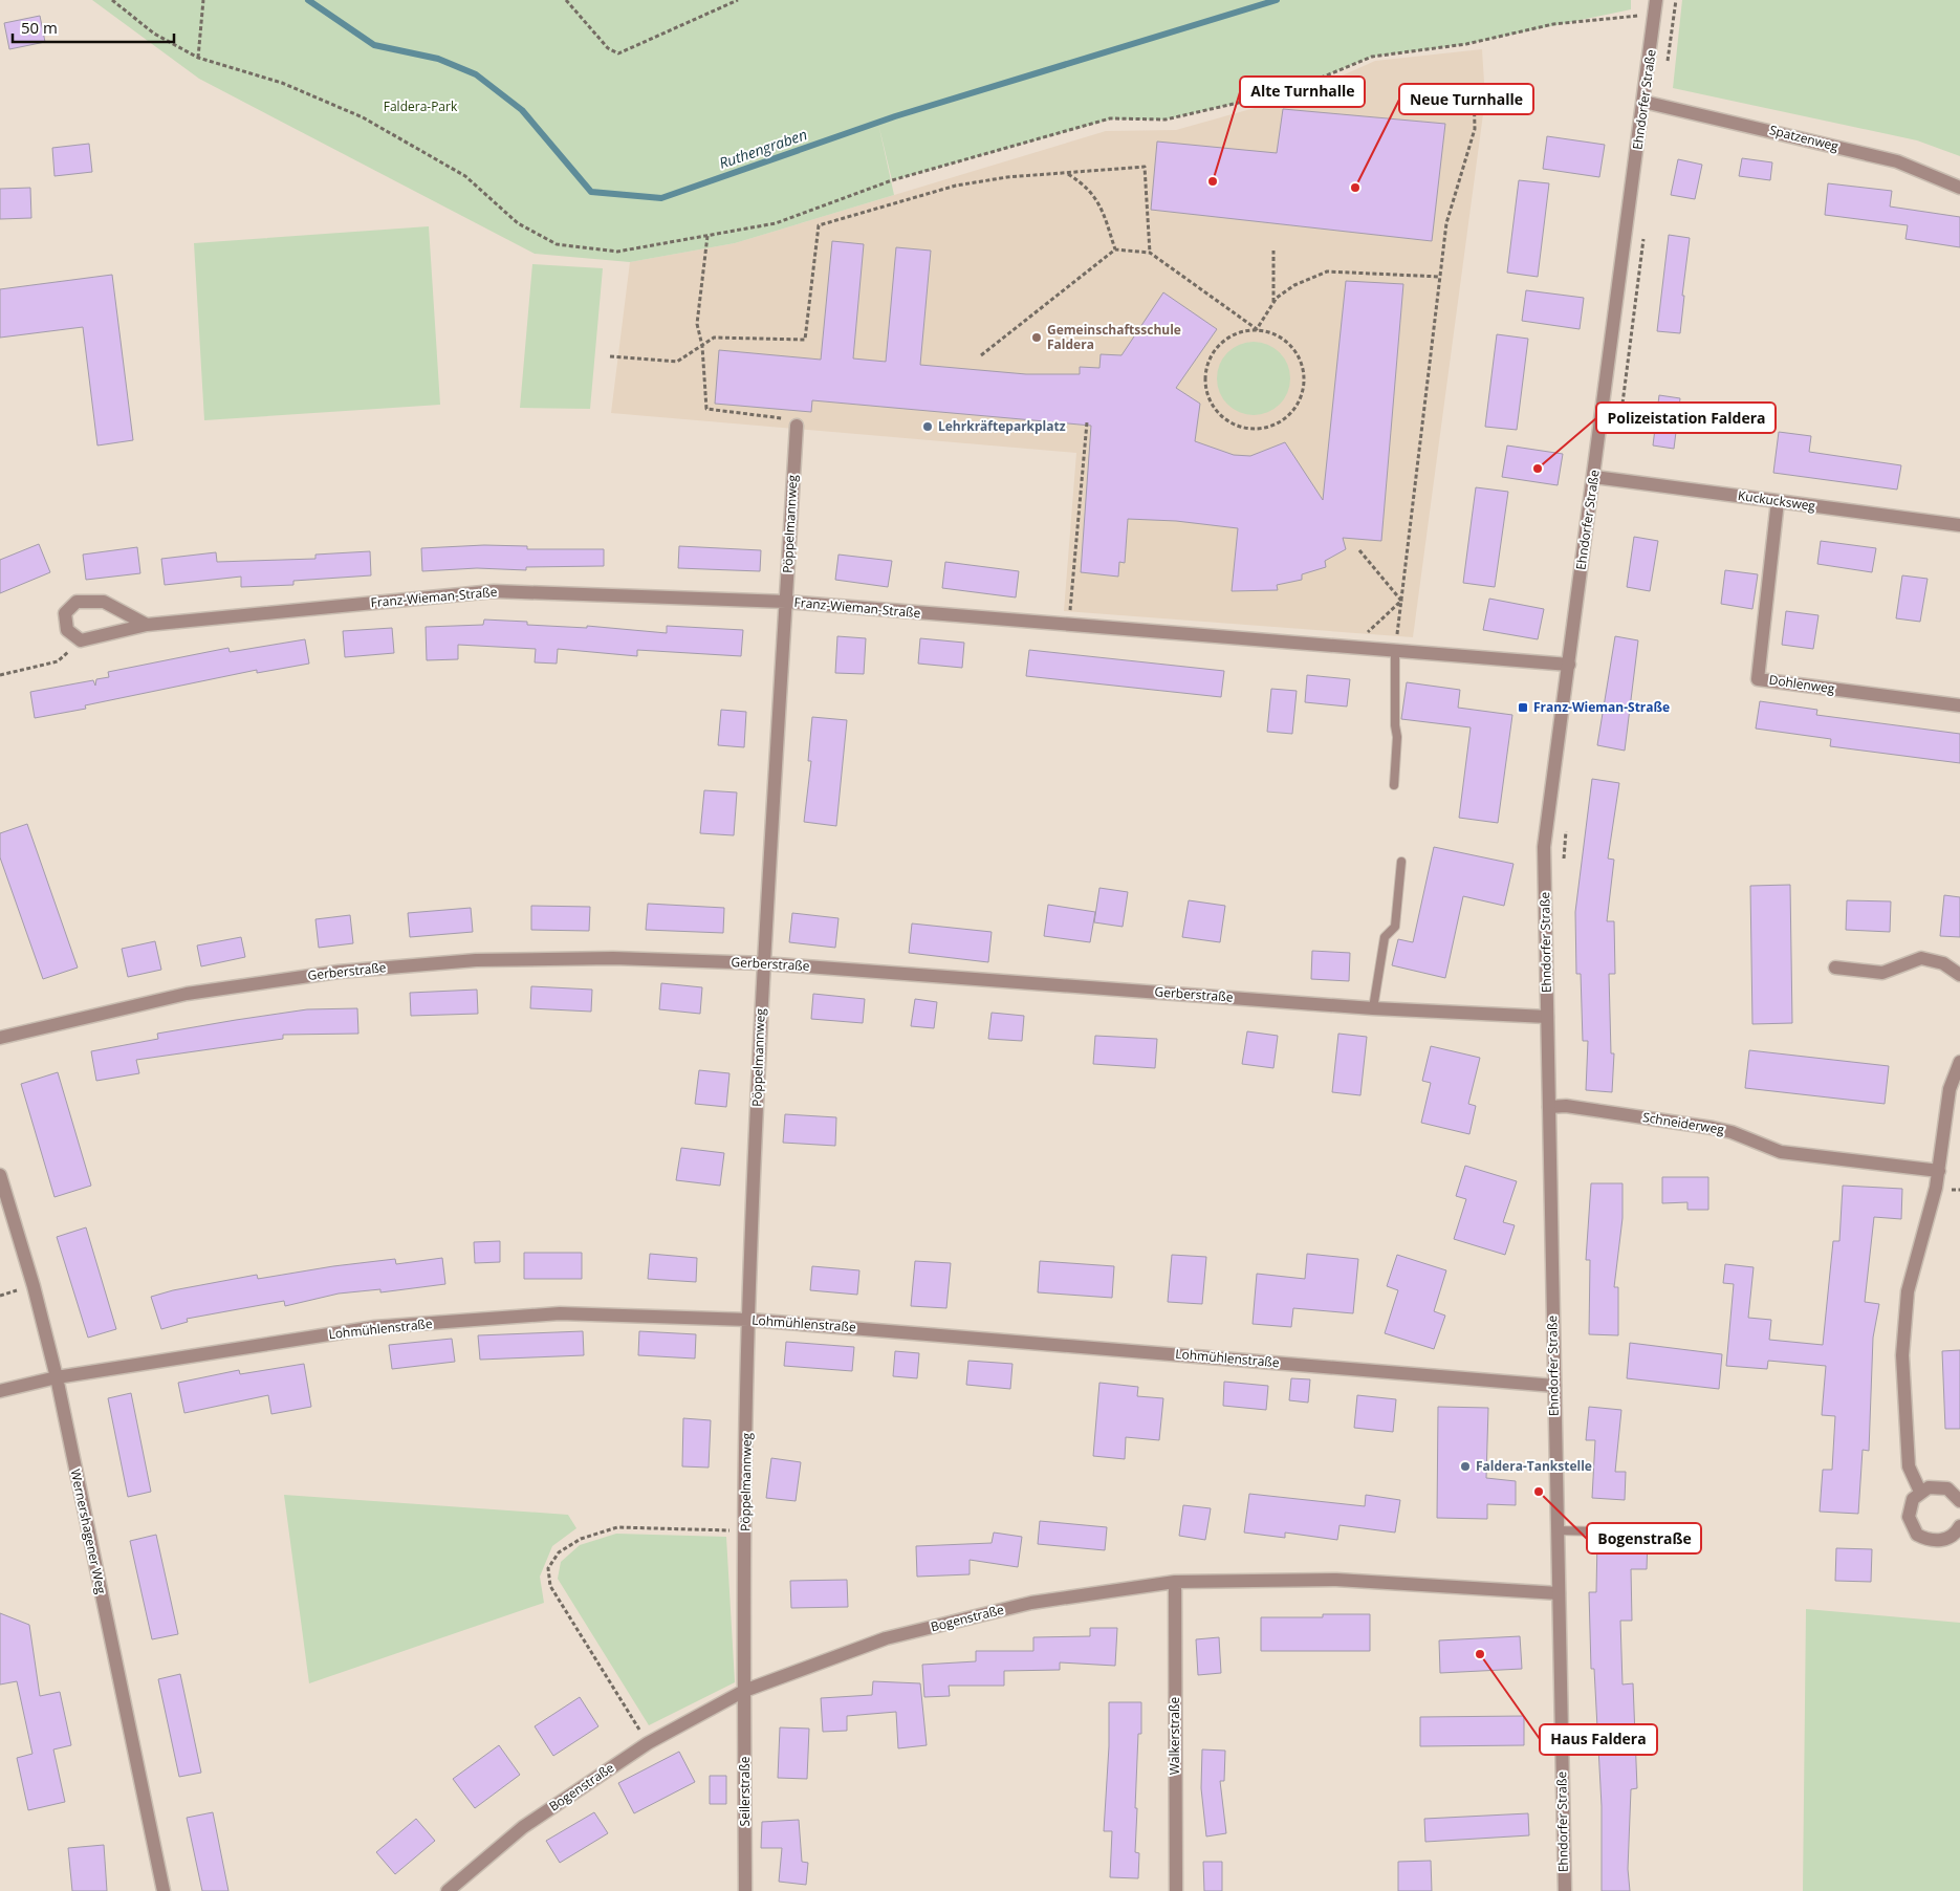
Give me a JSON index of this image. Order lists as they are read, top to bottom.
{
  "streets": {
    "street": [
      "Ehndorfer Straße",
      "Spatzenweg",
      "Kuckucksweg",
      "Pöppelmannweg",
      "Franz-Wieman-Straße",
      "Dohlenweg",
      "Gerberstraße",
      "Schneiderweg",
      "Lohmühlenstraße",
      "Wernershagener Weg",
      "Bogenstraße",
      "Walkerstraße",
      "Seilerstraße"
    ]
  },
  "crossings": [
    ["Ehndorfer Straße", "Spatzenweg"],
    ["Ehndorfer Straße", "Kuckucksweg"],
    ["Ehndorfer Straße", "Franz-Wieman-Straße"],
    ["Ehndorfer Straße", "Gerberstraße"],
    ["Ehndorfer Straße", "Schneiderweg"],
    ["Ehndorfer Straße", "Lohmühlenstraße"],
    ["Ehndorfer Straße", "Bogenstraße"],
    ["Kuckucksweg", "Dohlenweg"],
    ["Pöppelmannweg", "Franz-Wieman-Straße"],
    ["Pöppelmannweg", "Gerberstraße"],
    ["Pöppelmannweg", "Lohmühlenstraße"],
    ["Pöppelmannweg", "Bogenstraße"],
    ["Pöppelmannweg", "Seilerstraße"],
    ["Lohmühlenstraße", "Wernershagener Weg"],
    ["Bogenstraße", "Walkerstraße"],
    ["Bogenstraße", "Seilerstraße"]
  ],
  "water": ["Ruthengraben"],
  "parks": ["Faldera-Park"],
  "places": {
    "other": [
      "Alte Turnhalle",
      "Neue Turnhalle",
      "Gemeinschaftsschule Faldera",
      "Lehrkräfteparkplatz",
      "Polizeistation Faldera",
      "Faldera-Tankstelle",
      "Bogenstraße",
      "Haus Faldera"
    ],
    "transit": ["Franz-Wieman-Straße"]
  },
  "scale_bar": "50 m"
}
